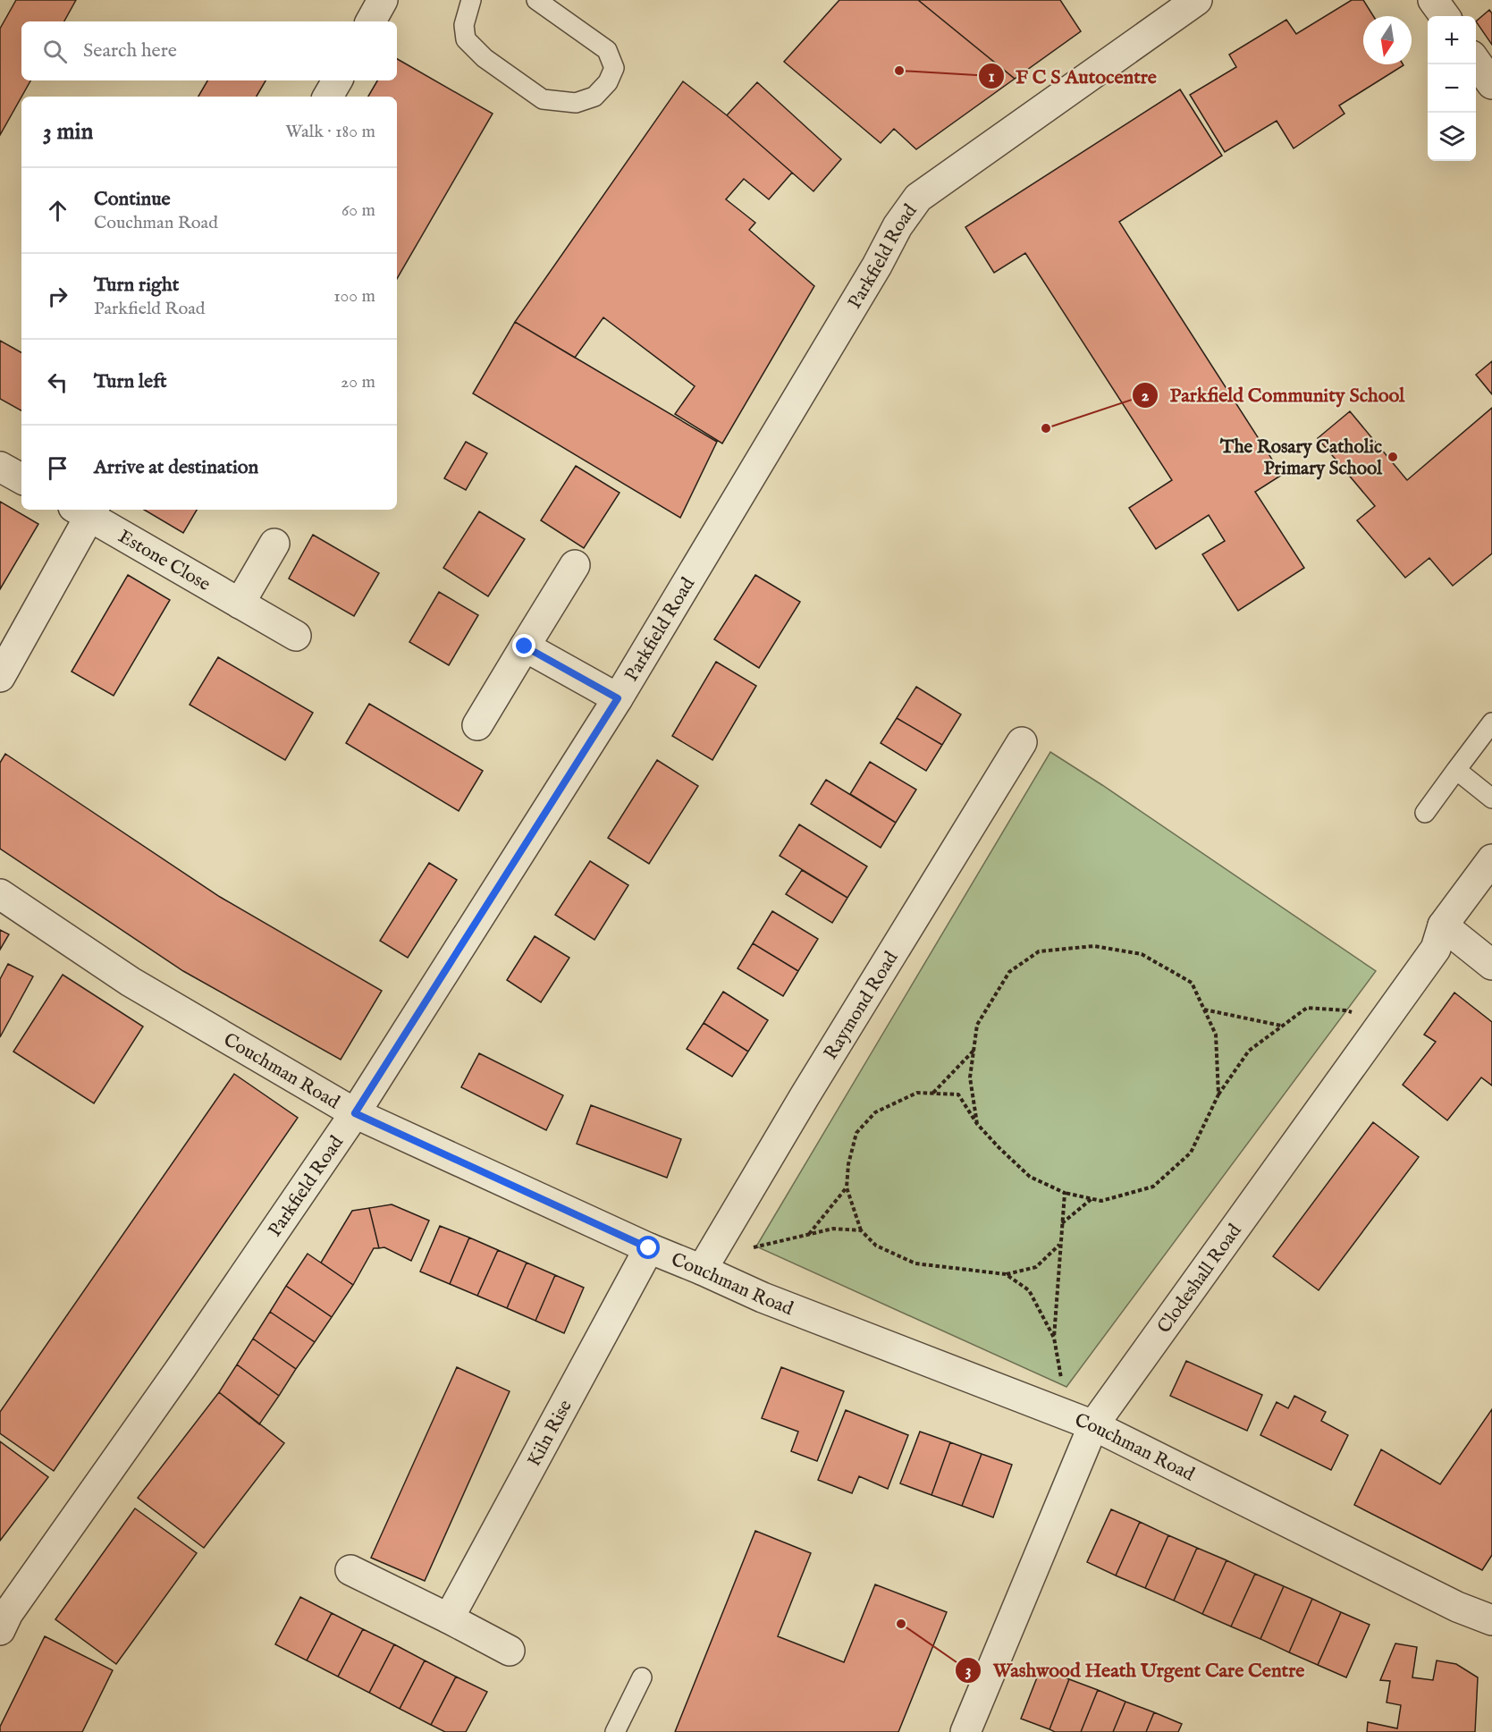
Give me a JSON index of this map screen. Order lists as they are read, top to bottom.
{
  "streets": {
    "street": [
      "Parkfield Road",
      "Estone Close",
      "Raymond Road",
      "Couchman Road",
      "Clodeshall Road",
      "Kiln Rise"
    ]
  },
  "crossings": [
    ["Parkfield Road", "Couchman Road"],
    ["Raymond Road", "Couchman Road"],
    ["Couchman Road", "Clodeshall Road"],
    ["Couchman Road", "Kiln Rise"]
  ],
  "places": [
    "F C S Autocentre",
    "Parkfield Community School",
    "The Rosary Catholic Primary School",
    "Washwood Heath Urgent Care Centre"
  ],
  "north": "bottom",
  "page": {
    "map_buttons": ["+", "−"],
    "search": "Search here",
    "heading": ["3 min", "Walk · 180 m"],
    "list": [
      ["Continue", "Couchman Road", "60 m"],
      ["Turn right", "Parkfield Road", "100 m"],
      ["Turn left", "20 m"],
      "Arrive at destination"
    ]
  }
}
